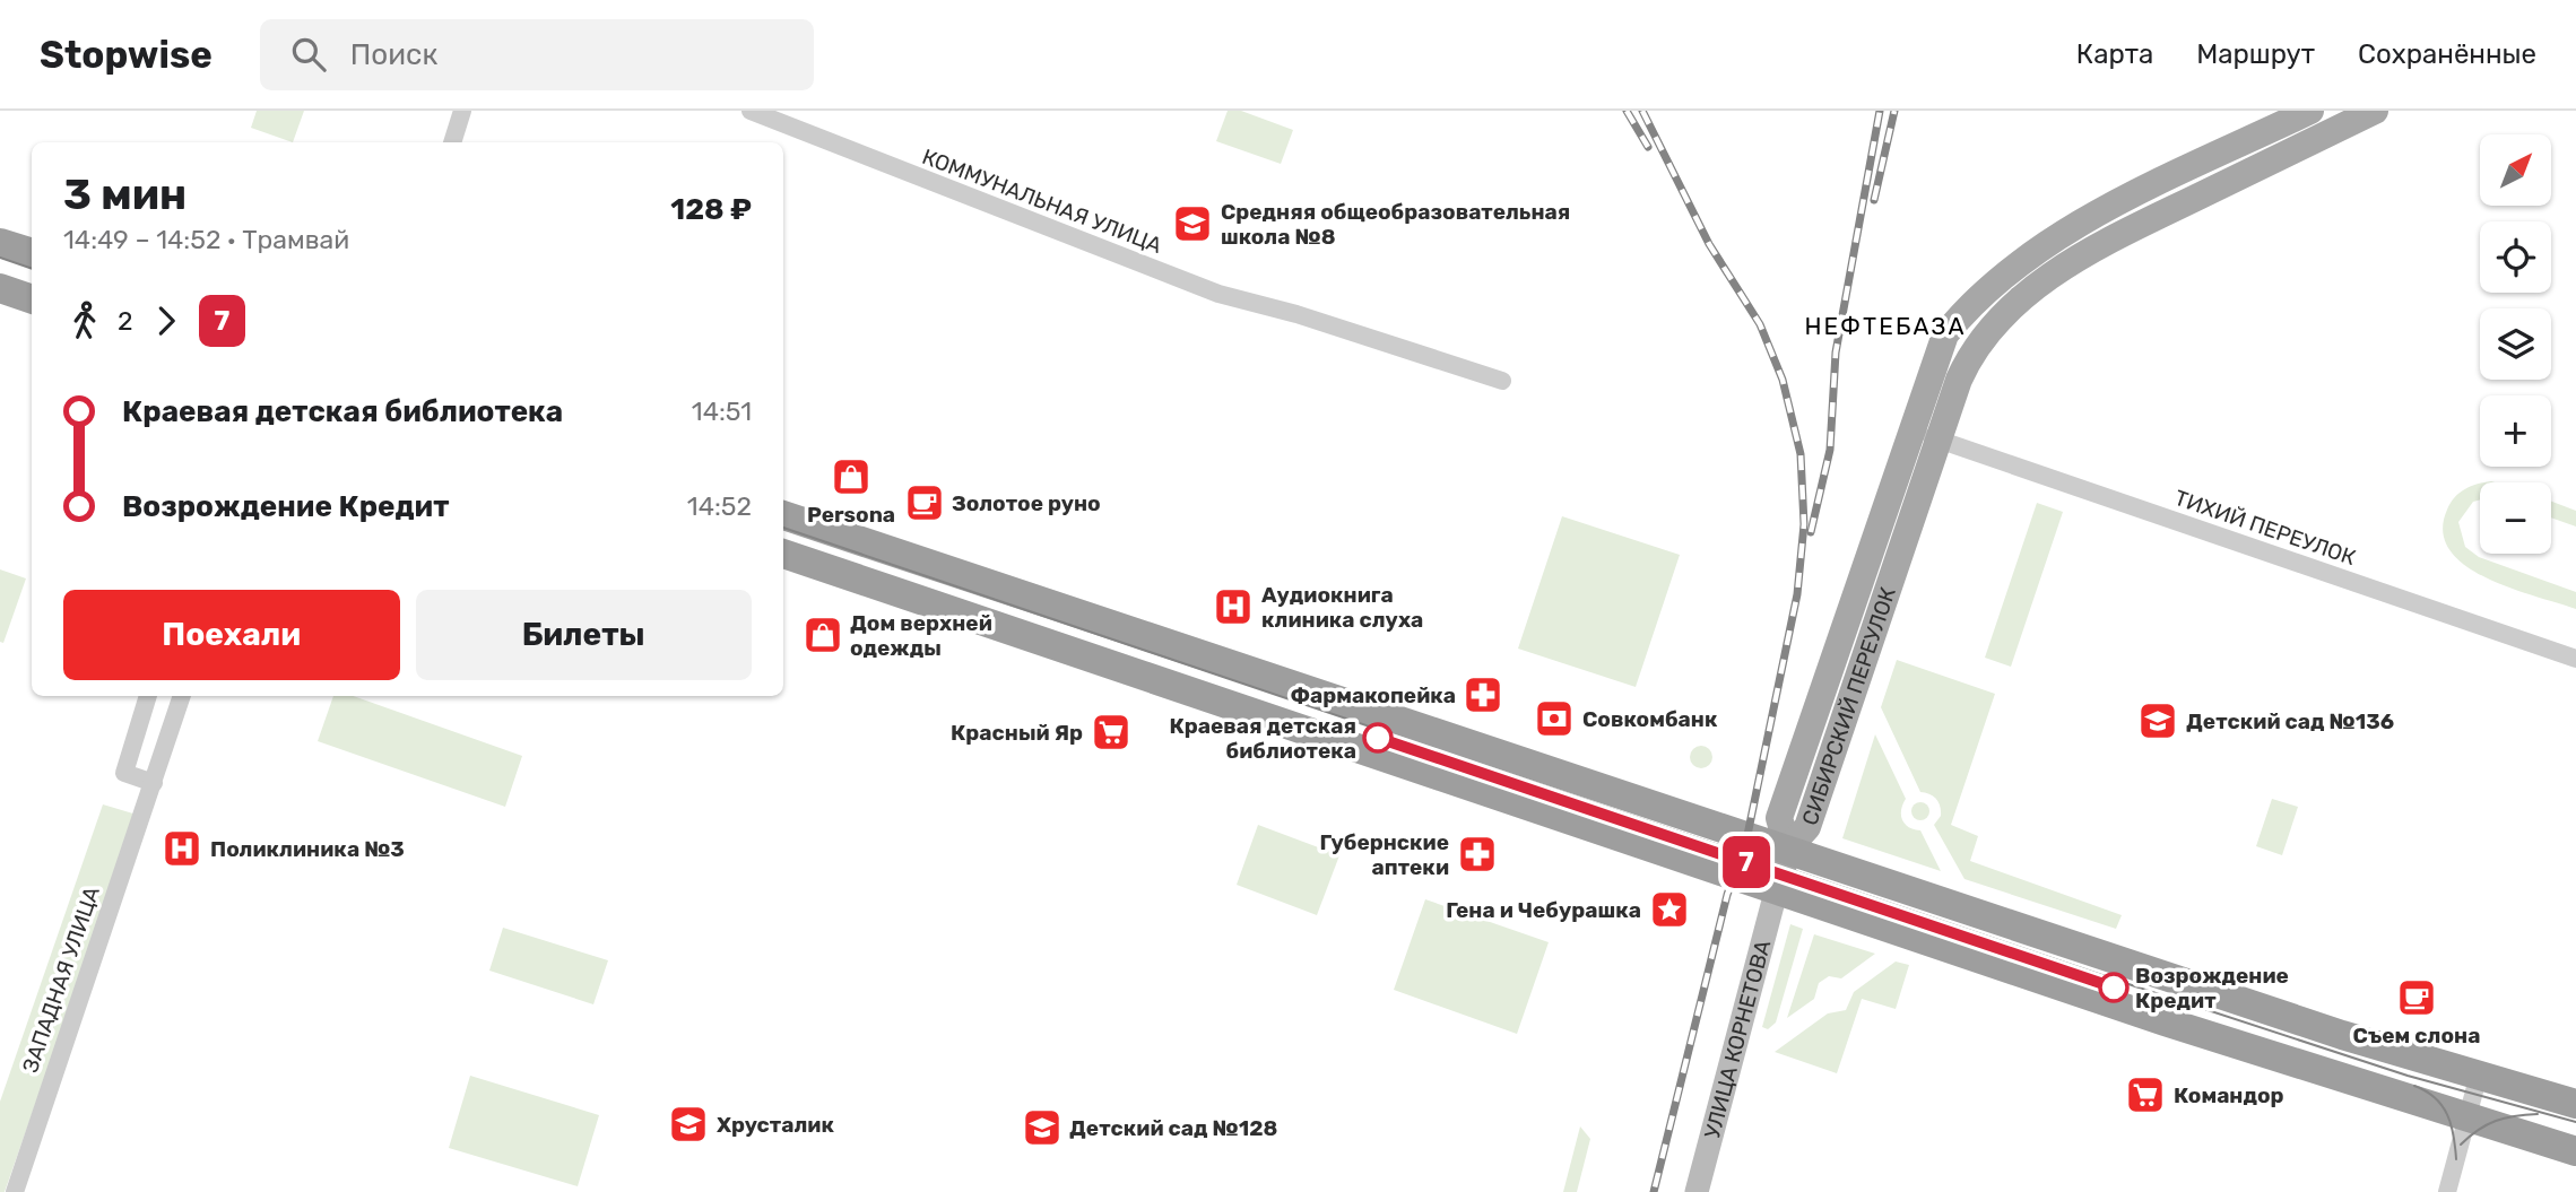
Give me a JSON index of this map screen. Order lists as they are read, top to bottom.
{
  "streets": {
    "main road": ["СИБИРСКИЙ ПЕРЕУЛОК", "УЛИЦА КОРНЕТОВА"],
    "street": ["КОММУНАЛЬНАЯ УЛИЦА", "ТИХИЙ ПЕРЕУЛОК", "ЗАПАДНАЯ УЛИЦА"]
  },
  "crossings": [
    ["ТИХИЙ ПЕРЕУЛОК", "СИБИРСКИЙ ПЕРЕУЛОК"],
    ["СИБИРСКИЙ ПЕРЕУЛОК", "УЛИЦА КОРНЕТОВА"]
  ],
  "districts": ["НЕФТЕБАЗА"],
  "places": {
    "school or university": [
      "Средняя общеобразовательная школа №8",
      "Детский сад №136",
      "Хрусталик",
      "Детский сад №128"
    ],
    "shop": ["Persona", "Дом верхней одежды"],
    "cafe": ["Золотое руно", "Съем слона"],
    "hospital": ["Аудиокнига клиника слуха", "Поликлиника №3"],
    "pharmacy": ["Фармакопейка", "Губернские аптеки"],
    "bank": ["Совкомбанк"],
    "supermarket": ["Красный Яр", "Командор"],
    "other": ["Краевая детская библиотека", "Возрождение Кредит"],
    "place": ["Гена и Чебурашка"]
  },
  "lines": ["tram line 7"],
  "north": "top right",
  "page": {
    "header": "Stopwise",
    "search": "Поиск",
    "nav": ["Карта", "Маршрут", "Сохранённые"],
    "on_map": "7",
    "map_buttons": ["+", "−"],
    "heading": ["3 мин", "14:49 – 14:52 · Трамвай", "128 ₽"],
    "legs": ["2", "7"],
    "list": [
      {
        "name": "Краевая детская библиотека",
        "value": "14:51"
      },
      {
        "name": "Возрождение Кредит",
        "value": "14:52"
      }
    ],
    "buttons": ["Поехали", "Билеты"]
  }
}
